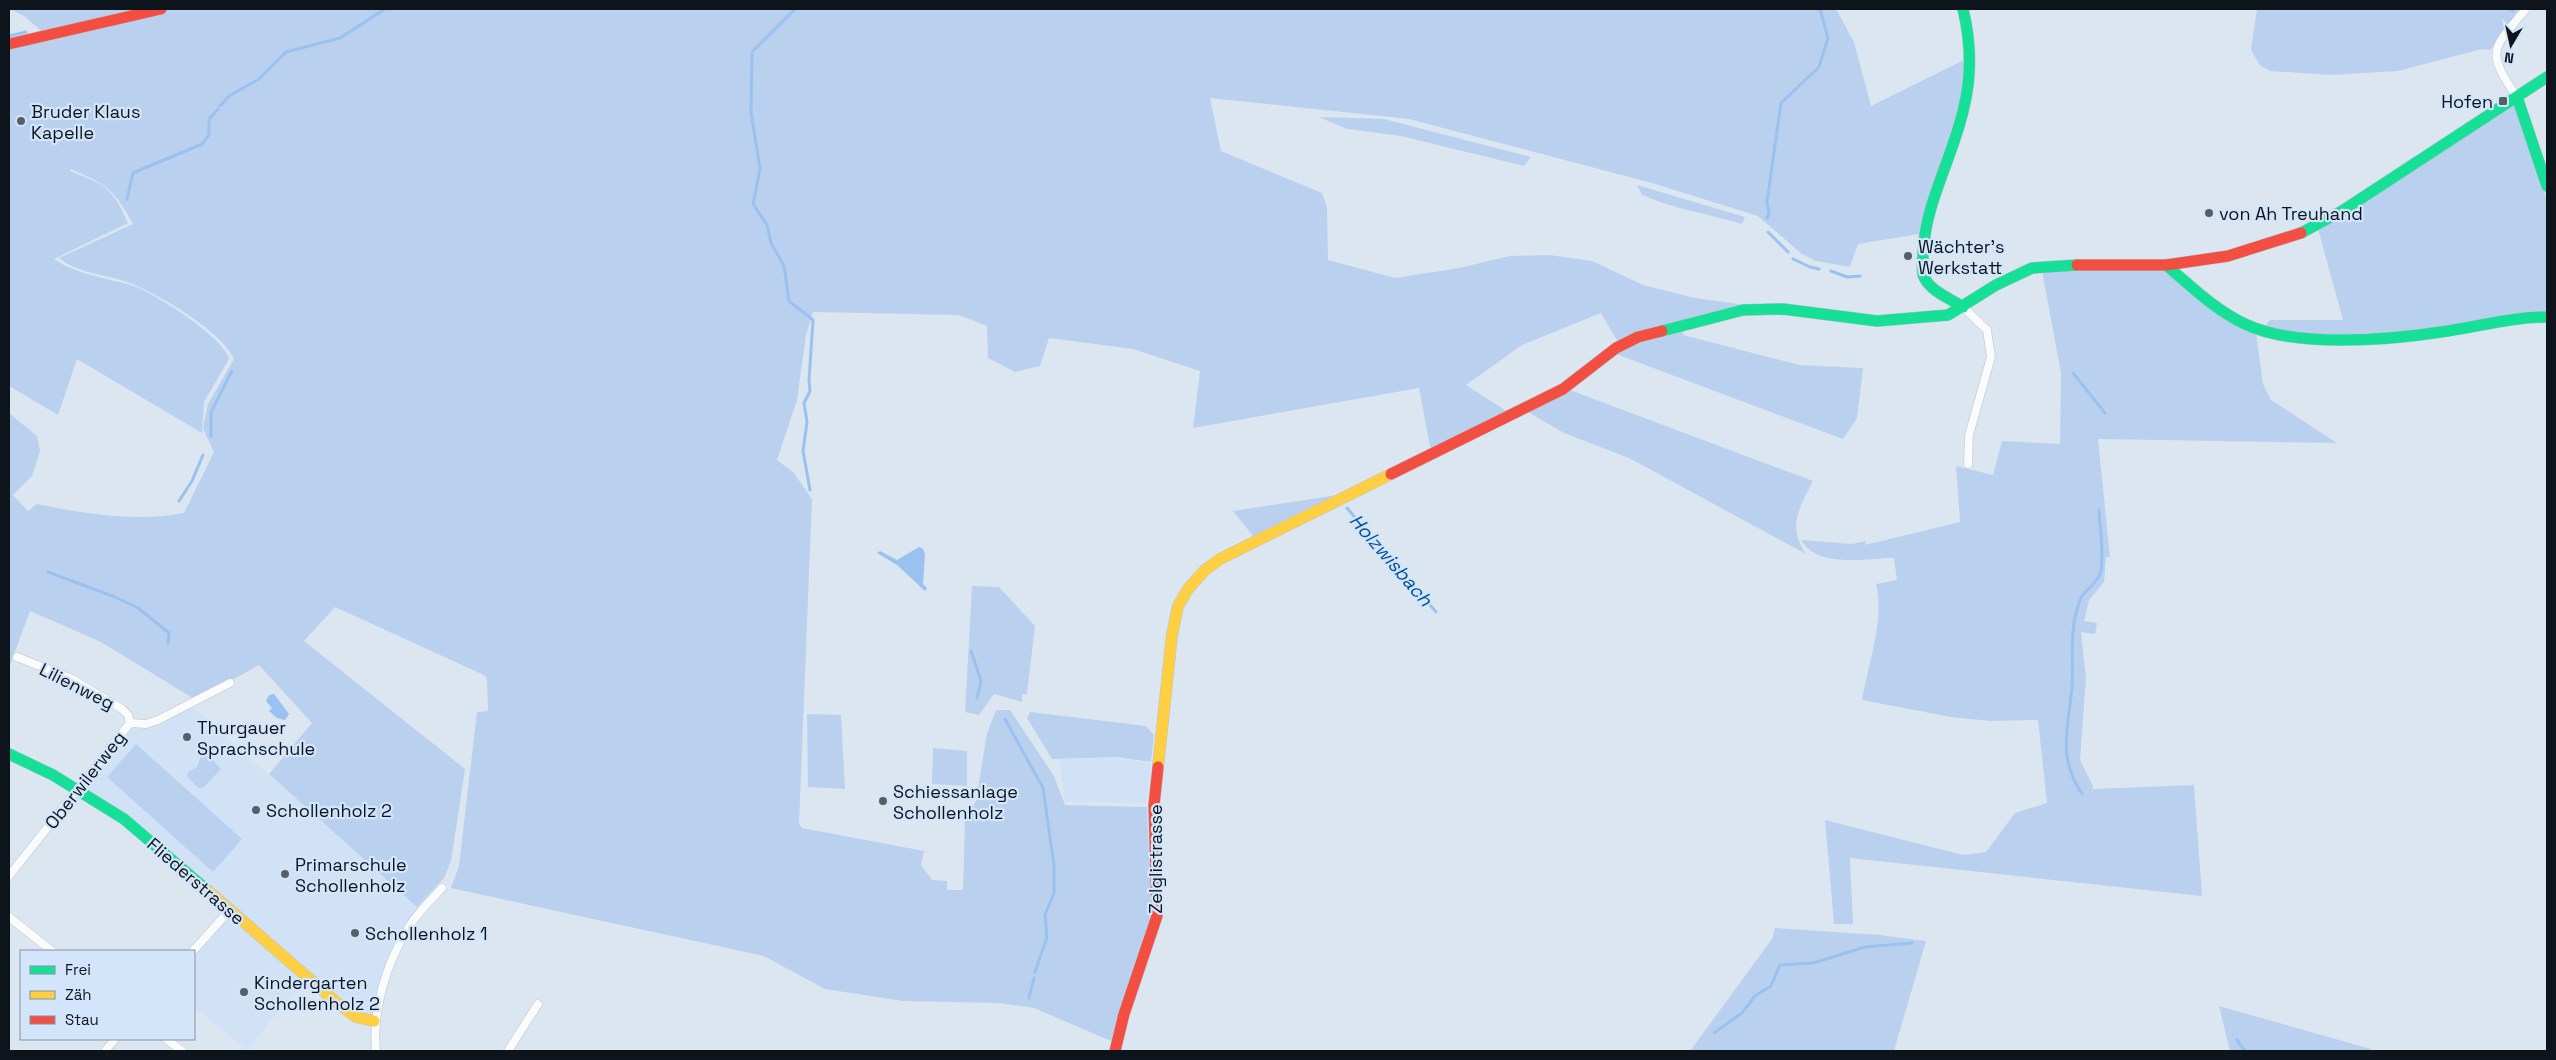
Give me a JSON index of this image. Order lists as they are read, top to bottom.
{
  "streets": {
    "street": [
      "Lilienweg",
      "Oberwilerweg",
      "Zelglistrasse",
      "Fliederstrasse"
    ]
  },
  "crossings": [
    ["Lilienweg", "Oberwilerweg"],
    ["Oberwilerweg", "Fliederstrasse"]
  ],
  "water": ["Holzwisbach"],
  "places": {
    "transit": ["Hofen"],
    "other": [
      "Bruder Klaus Kapelle",
      "von Ah Treuhand",
      "Wächter's Werkstatt",
      "Thurgauer Sprachschule",
      "Schiessanlage Schollenholz",
      "Schollenholz 2",
      "Primarschule Schollenholz",
      "Schollenholz 1",
      "Kindergarten Schollenholz 2"
    ]
  },
  "legend": ["Frei", "Zäh", "Stau"],
  "north": "bottom"
}
